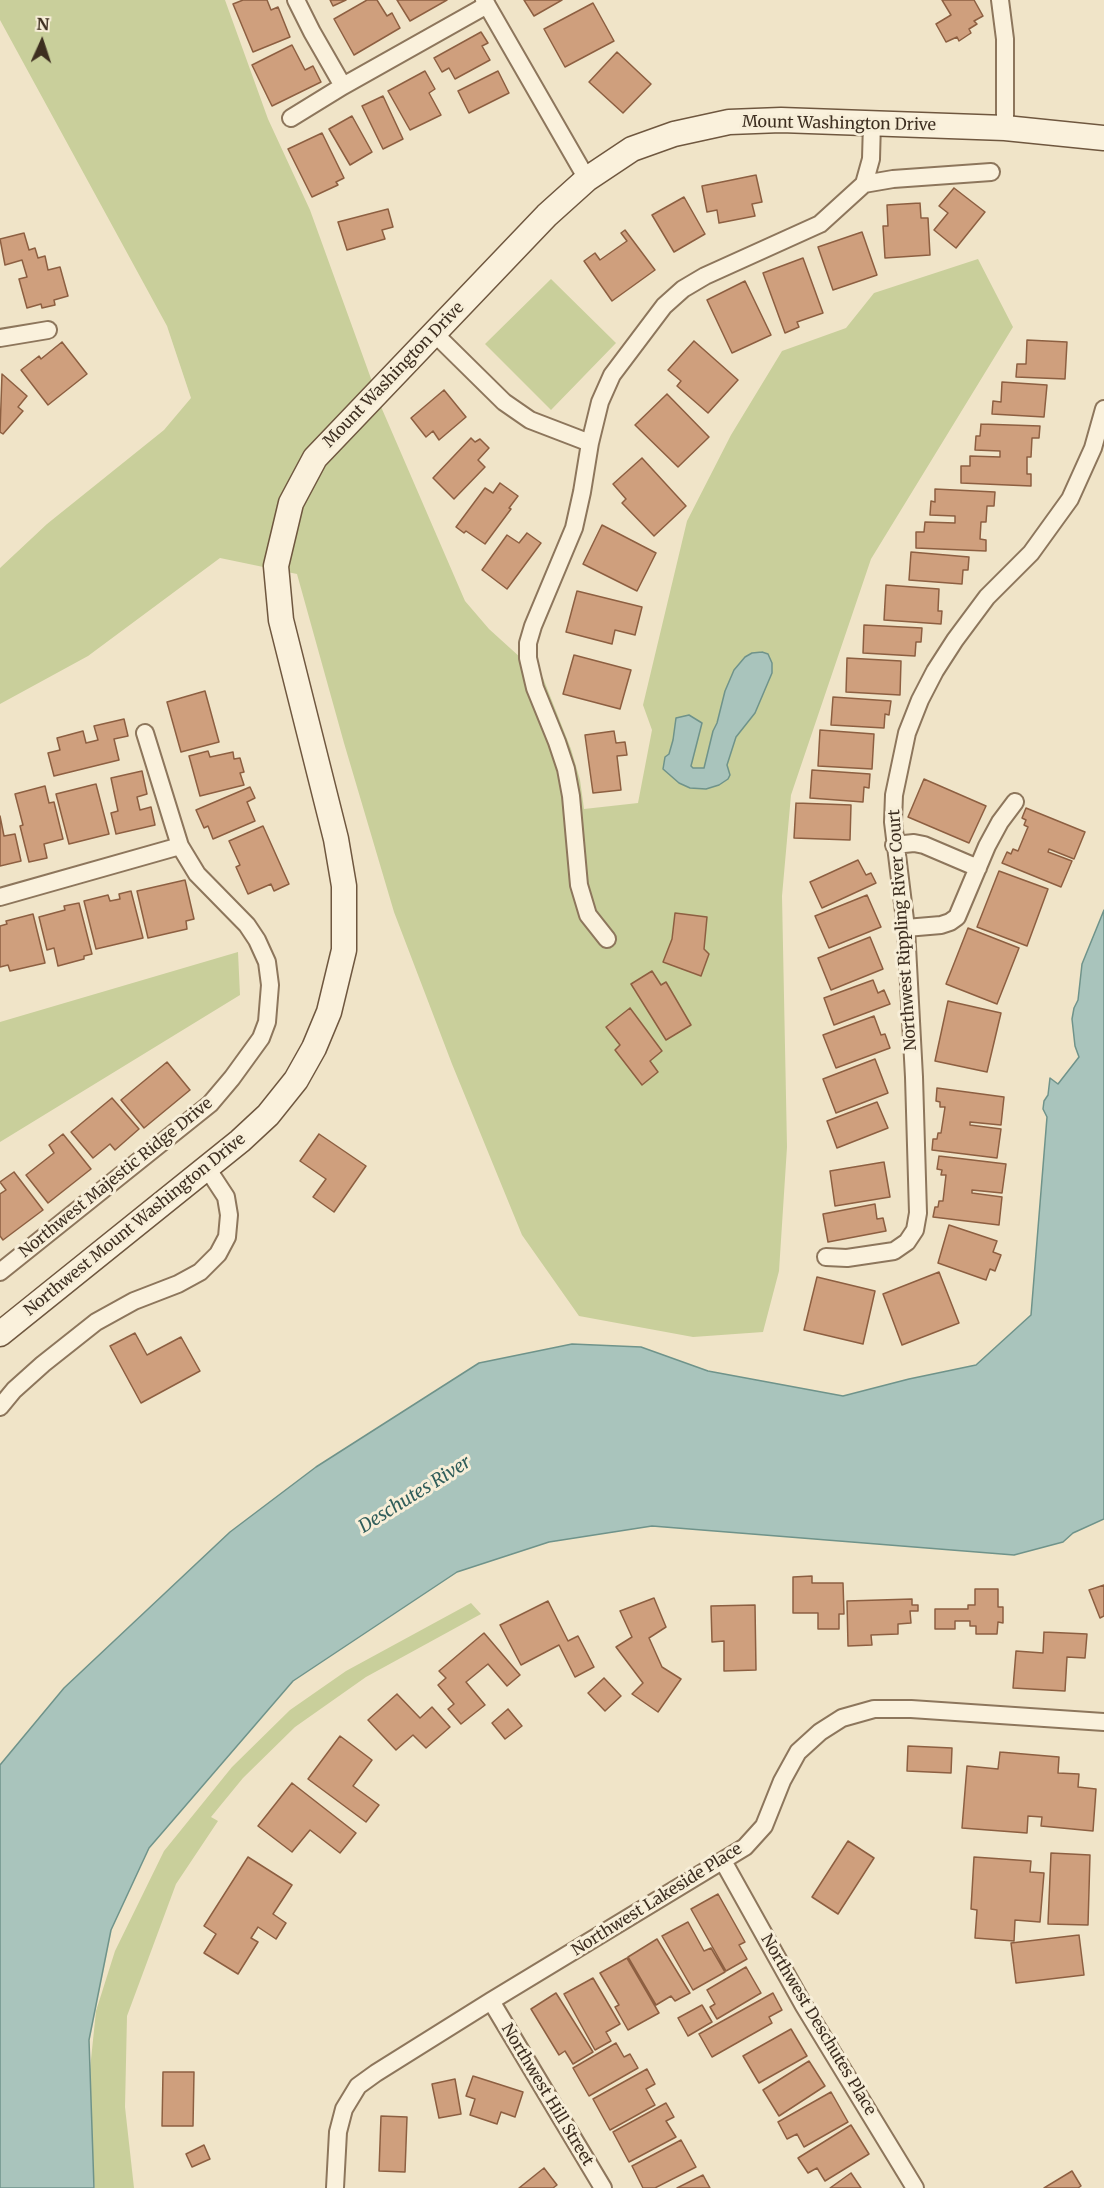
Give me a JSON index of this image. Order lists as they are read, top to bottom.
{
  "streets": {
    "main road": ["Mount Washington Drive", "Northwest Mount Washington Drive"],
    "street": [
      "Northwest Rippling River Court",
      "Northwest Majestic Ridge Drive",
      "Northwest Lakeside Place",
      "Northwest Deschutes Place",
      "Northwest Hill Street"
    ]
  },
  "crossings": [
    ["Mount Washington Drive", "Northwest Mount Washington Drive"],
    ["Northwest Lakeside Place", "Northwest Deschutes Place"],
    ["Northwest Lakeside Place", "Northwest Hill Street"]
  ],
  "water": ["Deschutes River"],
  "north": "top"
}
